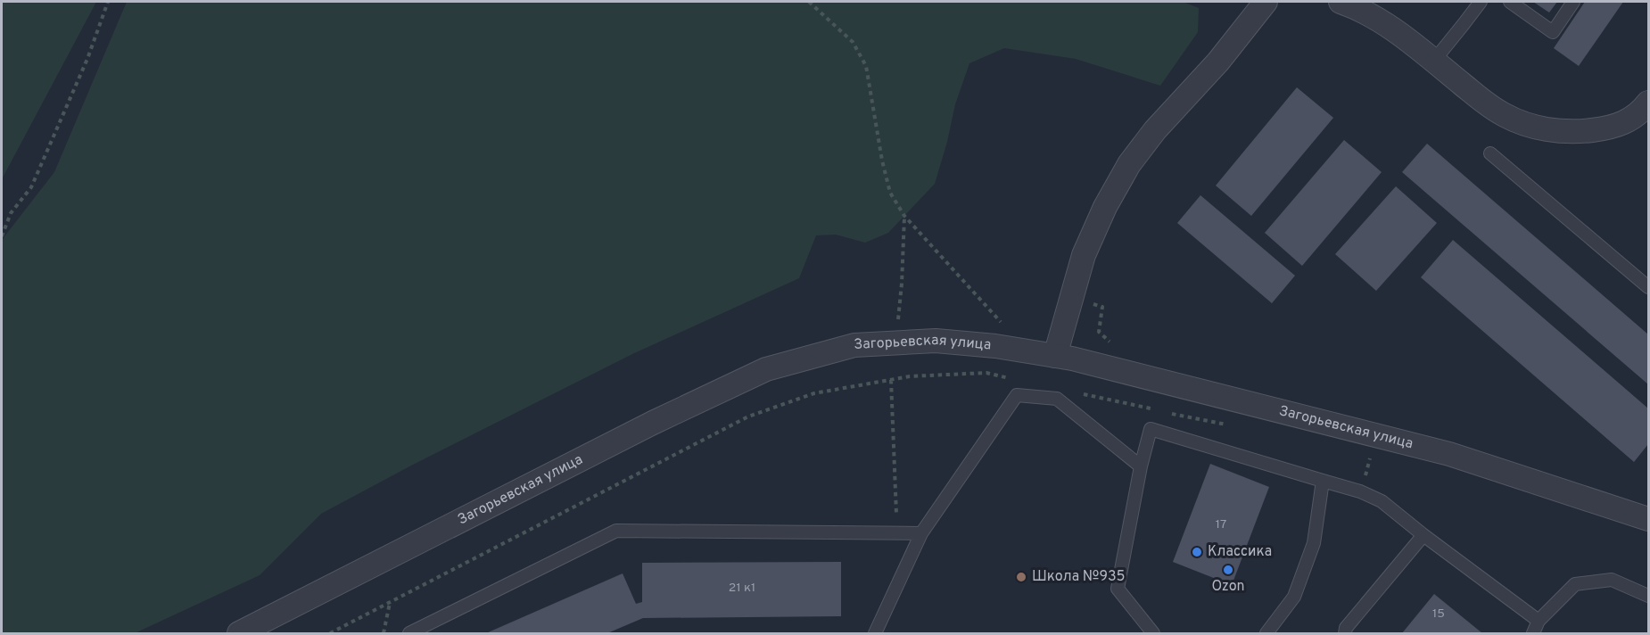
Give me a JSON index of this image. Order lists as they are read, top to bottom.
{
  "streets": {
    "street": ["Загорьевская улица"]
  },
  "places": ["Классика", "Ozon", "Школа №935"],
  "house_numbers": ["17", "21 к1", "15"]
}
